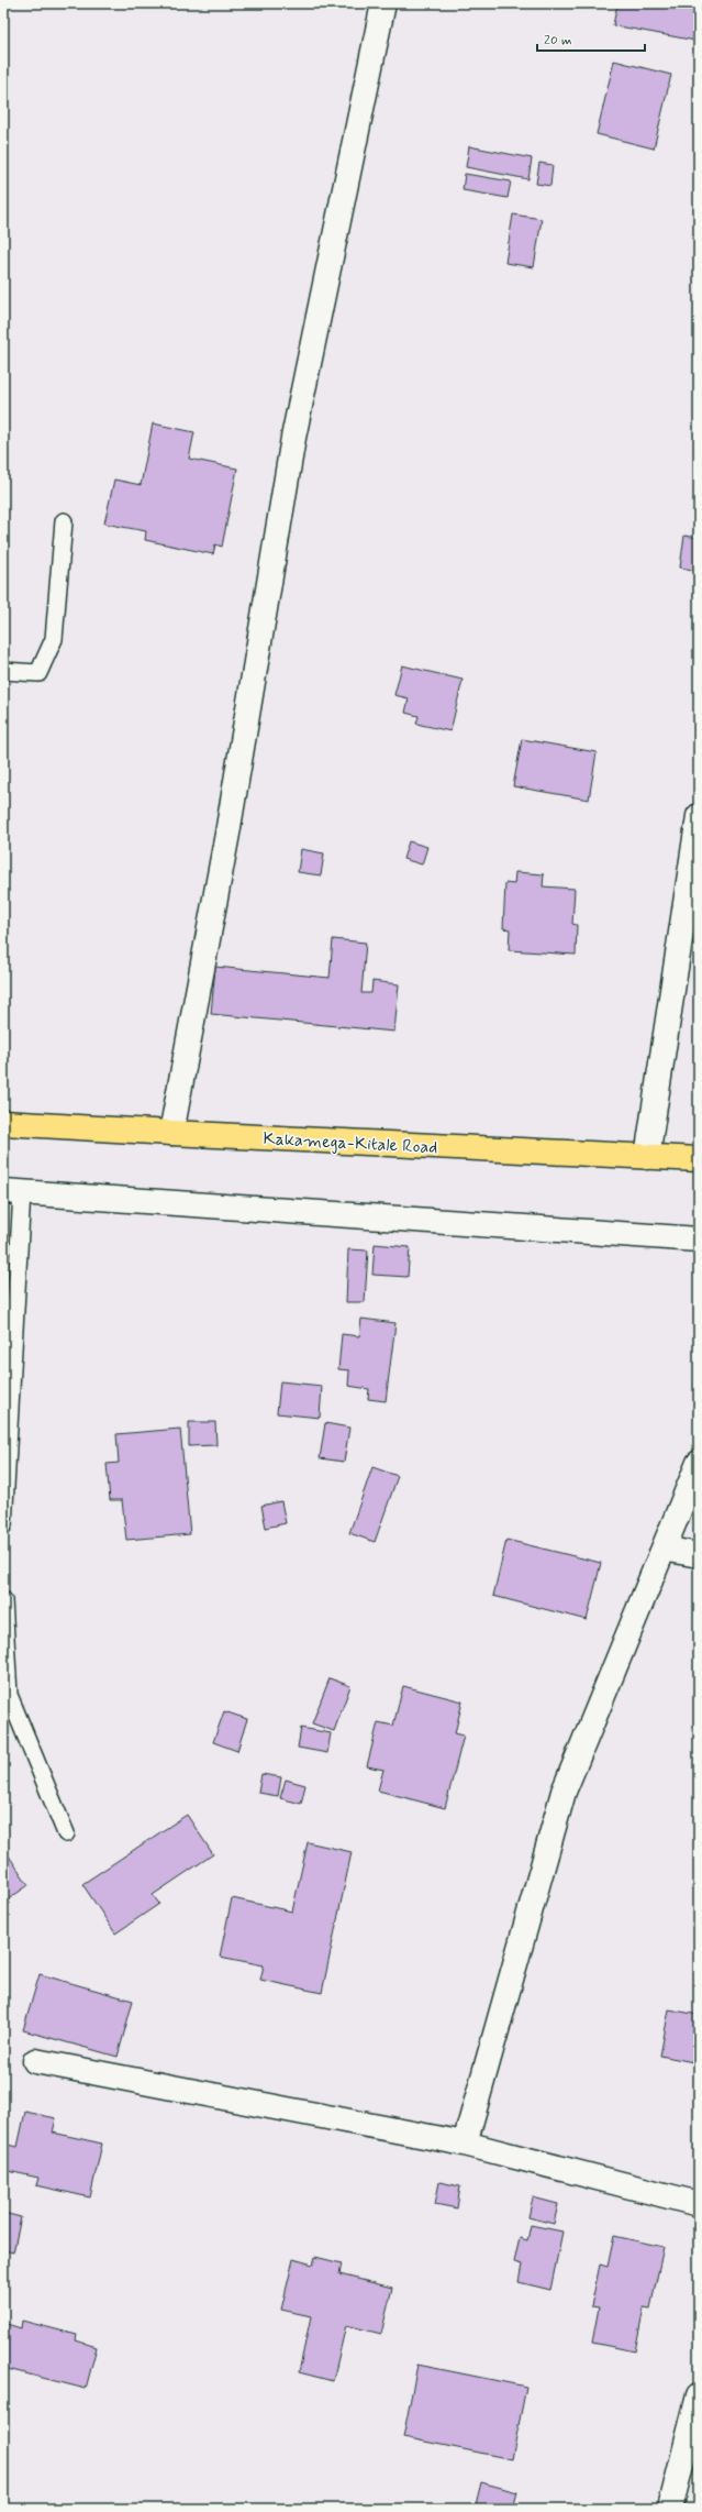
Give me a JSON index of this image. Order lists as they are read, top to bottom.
{
  "streets": {
    "highway": ["Kakamega-Kitale Road"]
  },
  "scale_bar": "20 m"
}
